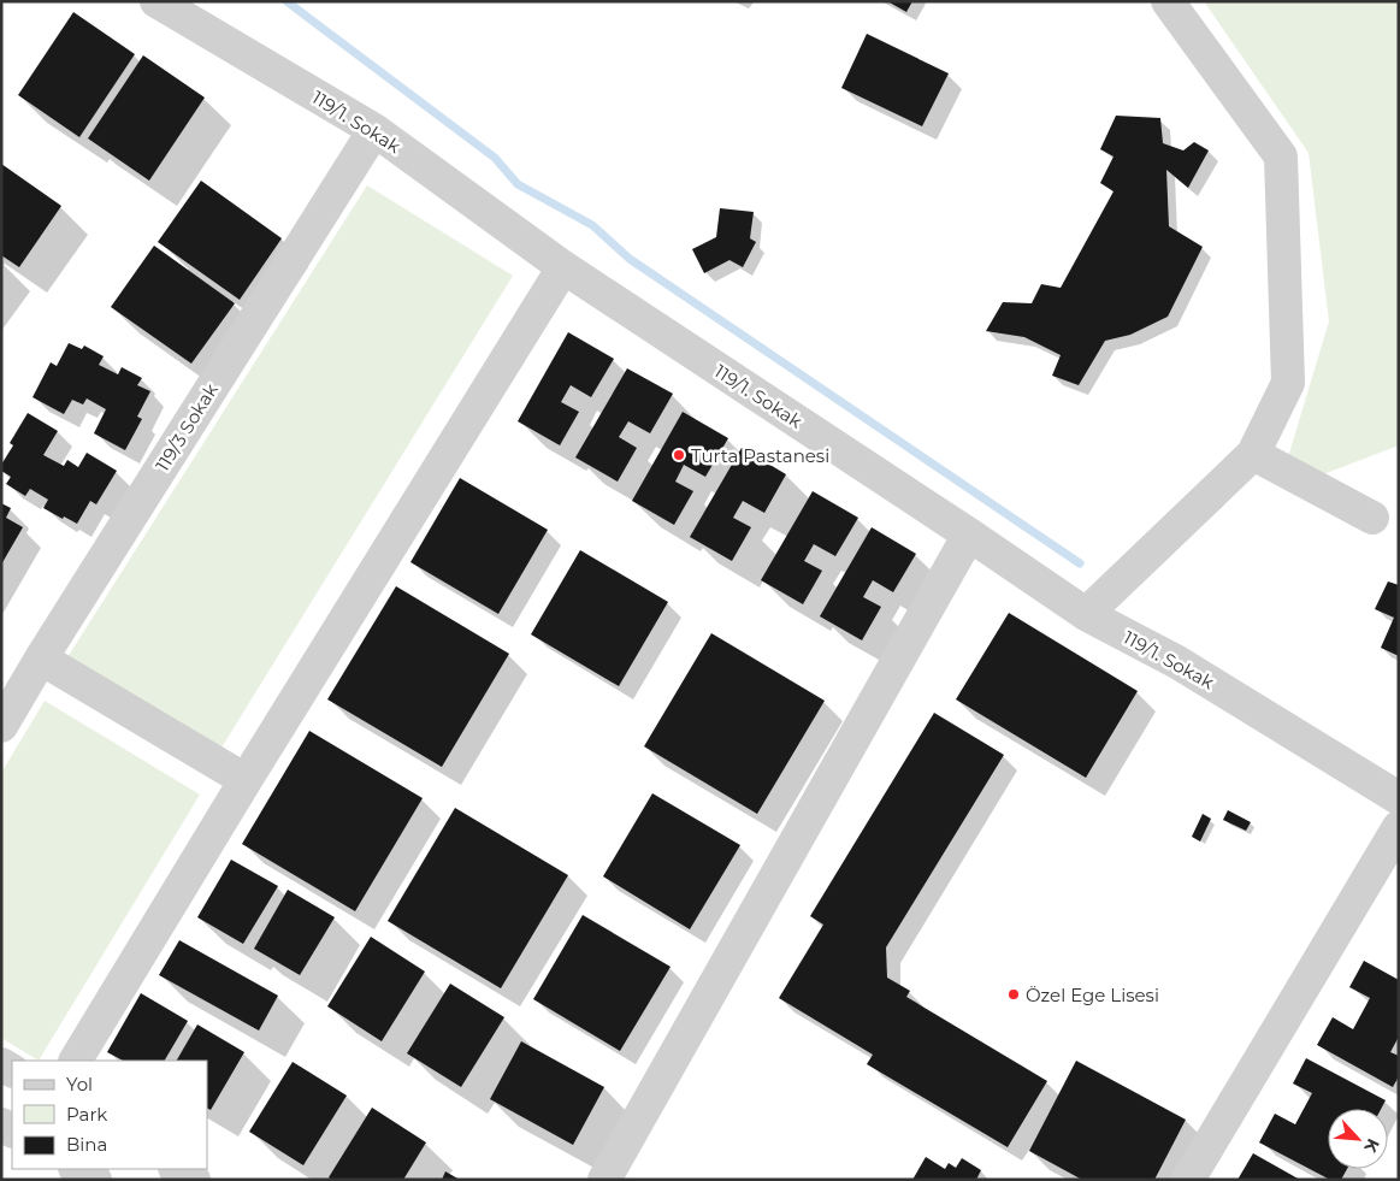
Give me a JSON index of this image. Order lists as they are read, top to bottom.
{
  "streets": {
    "street": ["119/1. Sokak", "119/3 Sokak"]
  },
  "crossings": [
    ["119/1. Sokak", "119/3 Sokak"]
  ],
  "places": ["Turta Pastanesi", "Özel Ege Lisesi"],
  "legend": ["Yol", "Park", "Bina"],
  "north": "bottom right"
}
